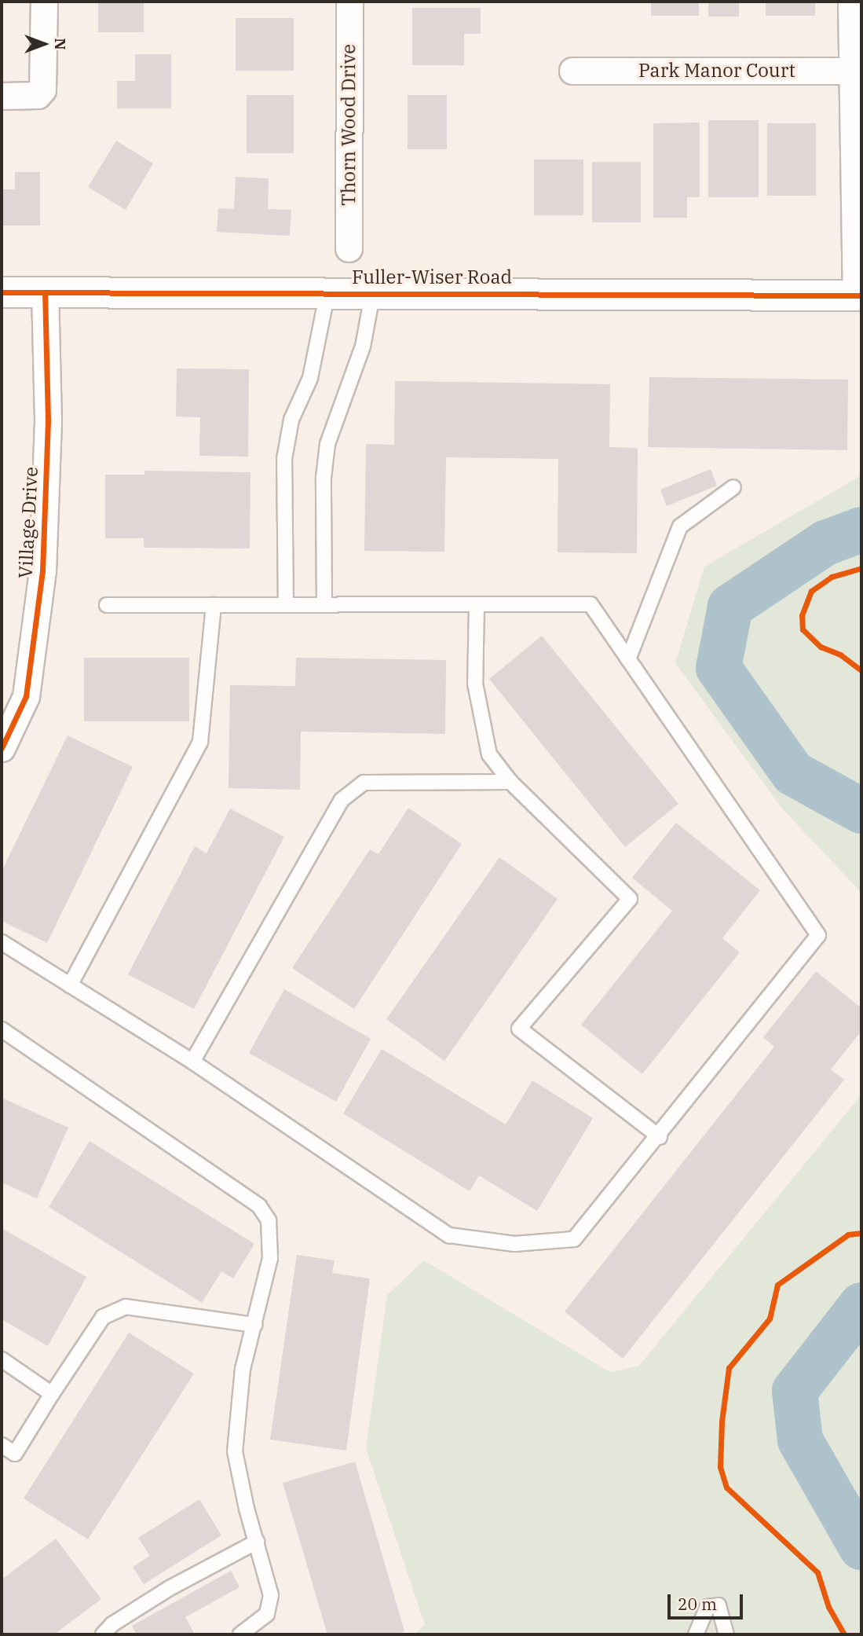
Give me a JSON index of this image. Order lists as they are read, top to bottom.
{
  "streets": {
    "street": [
      "Park Manor Court",
      "Thorn Wood Drive",
      "Fuller-Wiser Road",
      "Village Drive"
    ]
  },
  "crossings": [
    ["Fuller-Wiser Road", "Village Drive"]
  ],
  "scale_bar": "20 m",
  "north": "right"
}
